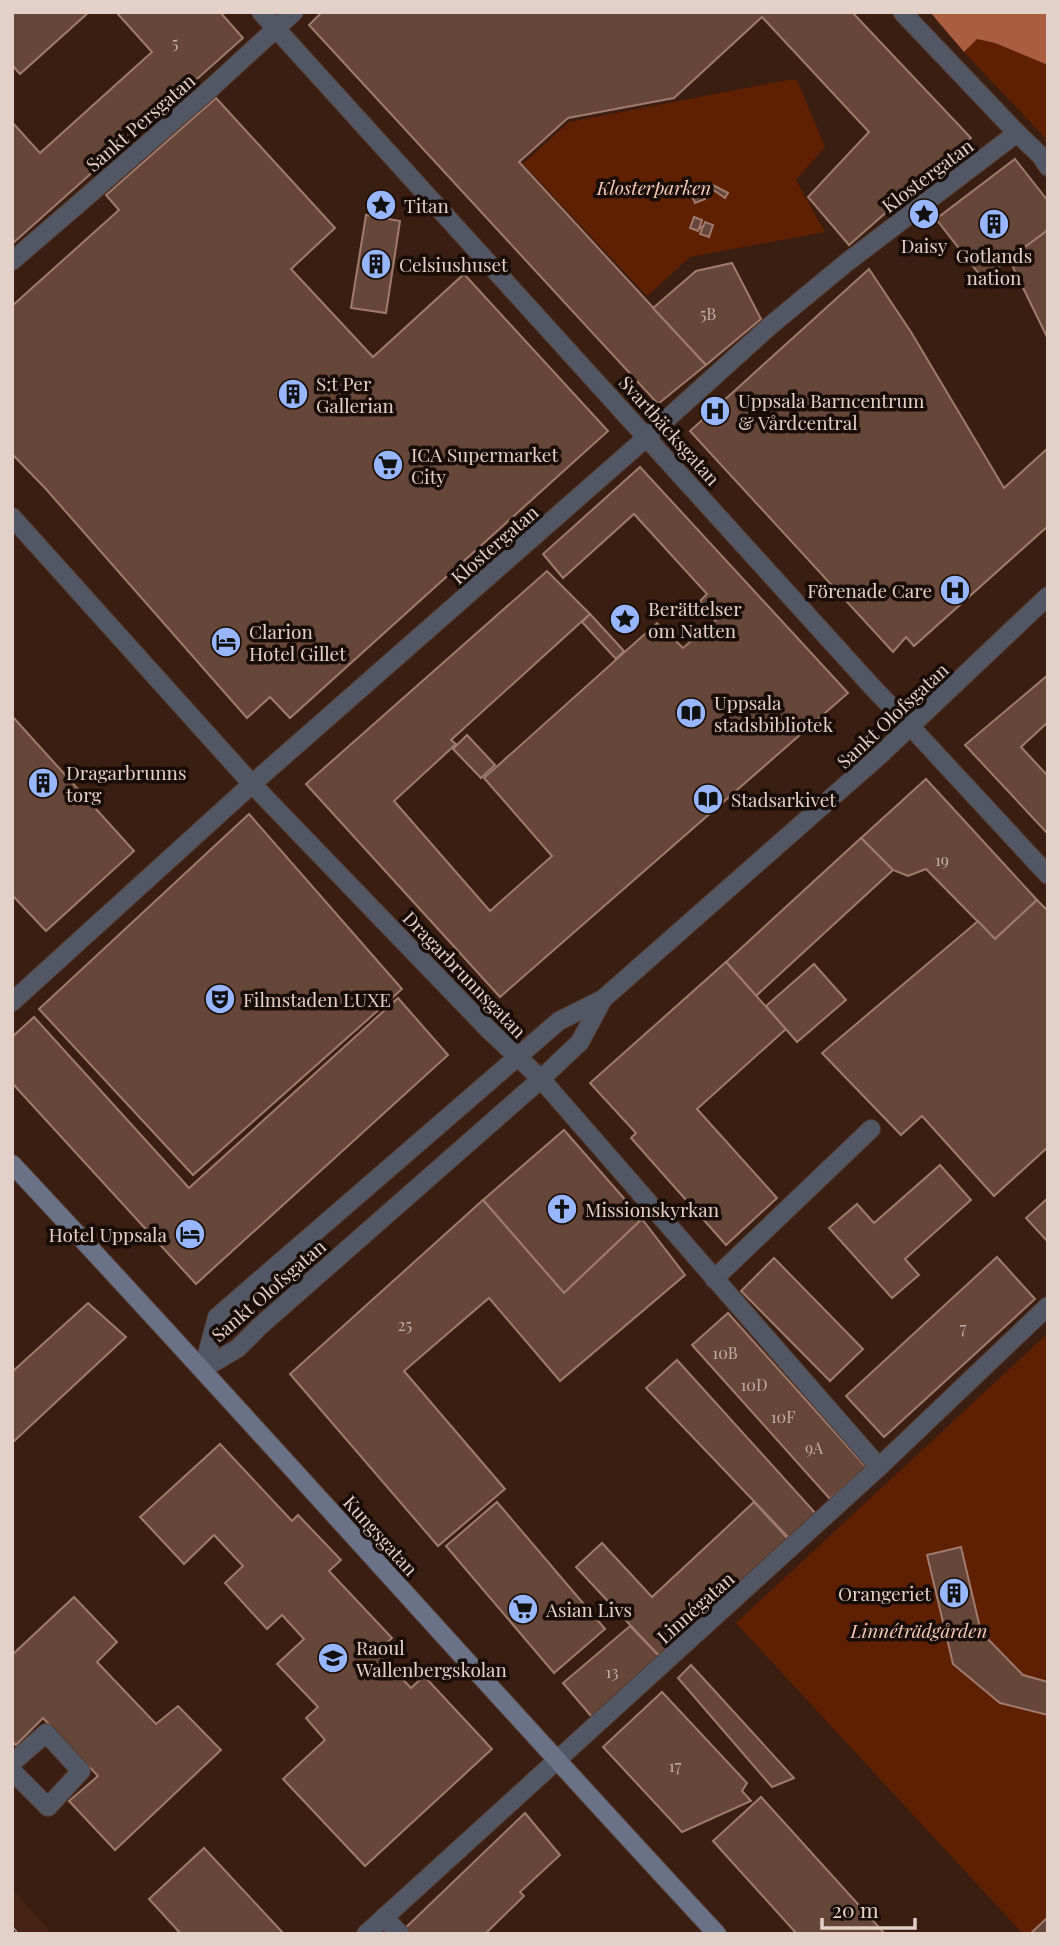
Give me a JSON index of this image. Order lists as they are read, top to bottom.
{
  "streets": {
    "main road": ["Kungsgatan"],
    "street": [
      "Sankt Persgatan",
      "Klostergatan",
      "Svartbäcksgatan",
      "Sankt Olofsgatan",
      "Dragarbrunnsgatan",
      "Linnégatan"
    ]
  },
  "crossings": [
    ["Sankt Persgatan", "Svartbäcksgatan"],
    ["Klostergatan", "Svartbäcksgatan"],
    ["Klostergatan", "Dragarbrunnsgatan"],
    ["Svartbäcksgatan", "Sankt Olofsgatan"],
    ["Sankt Olofsgatan", "Dragarbrunnsgatan"],
    ["Sankt Olofsgatan", "Kungsgatan"],
    ["Dragarbrunnsgatan", "Linnégatan"],
    ["Kungsgatan", "Linnégatan"]
  ],
  "parks": ["Klosterparken", "Linnéträdgården"],
  "places": {
    "place": ["Titan", "Daisy", "Berättelser om Natten"],
    "building": [
      "Gotlands nation",
      "Celsiushuset",
      "S:t Per Gallerian",
      "Dragarbrunns torg",
      "Orangeriet"
    ],
    "hospital": ["Uppsala Barncentrum & Vårdcentral", "Förenade Care"],
    "supermarket": ["ICA Supermarket City", "Asian Livs"],
    "hotel": ["Clarion Hotel Gillet", "Hotel Uppsala"],
    "library": ["Uppsala stadsbibliotek", "Stadsarkivet"],
    "theatre": ["Filmstaden LUXE"],
    "church": ["Missionskyrkan"],
    "school or university": ["Raoul Wallenbergskolan"]
  },
  "house_numbers": [
    "5",
    "5B",
    "19",
    "25",
    "7",
    "10B",
    "10D",
    "10F",
    "9A",
    "13",
    "17"
  ],
  "scale_bar": "20 m"
}
